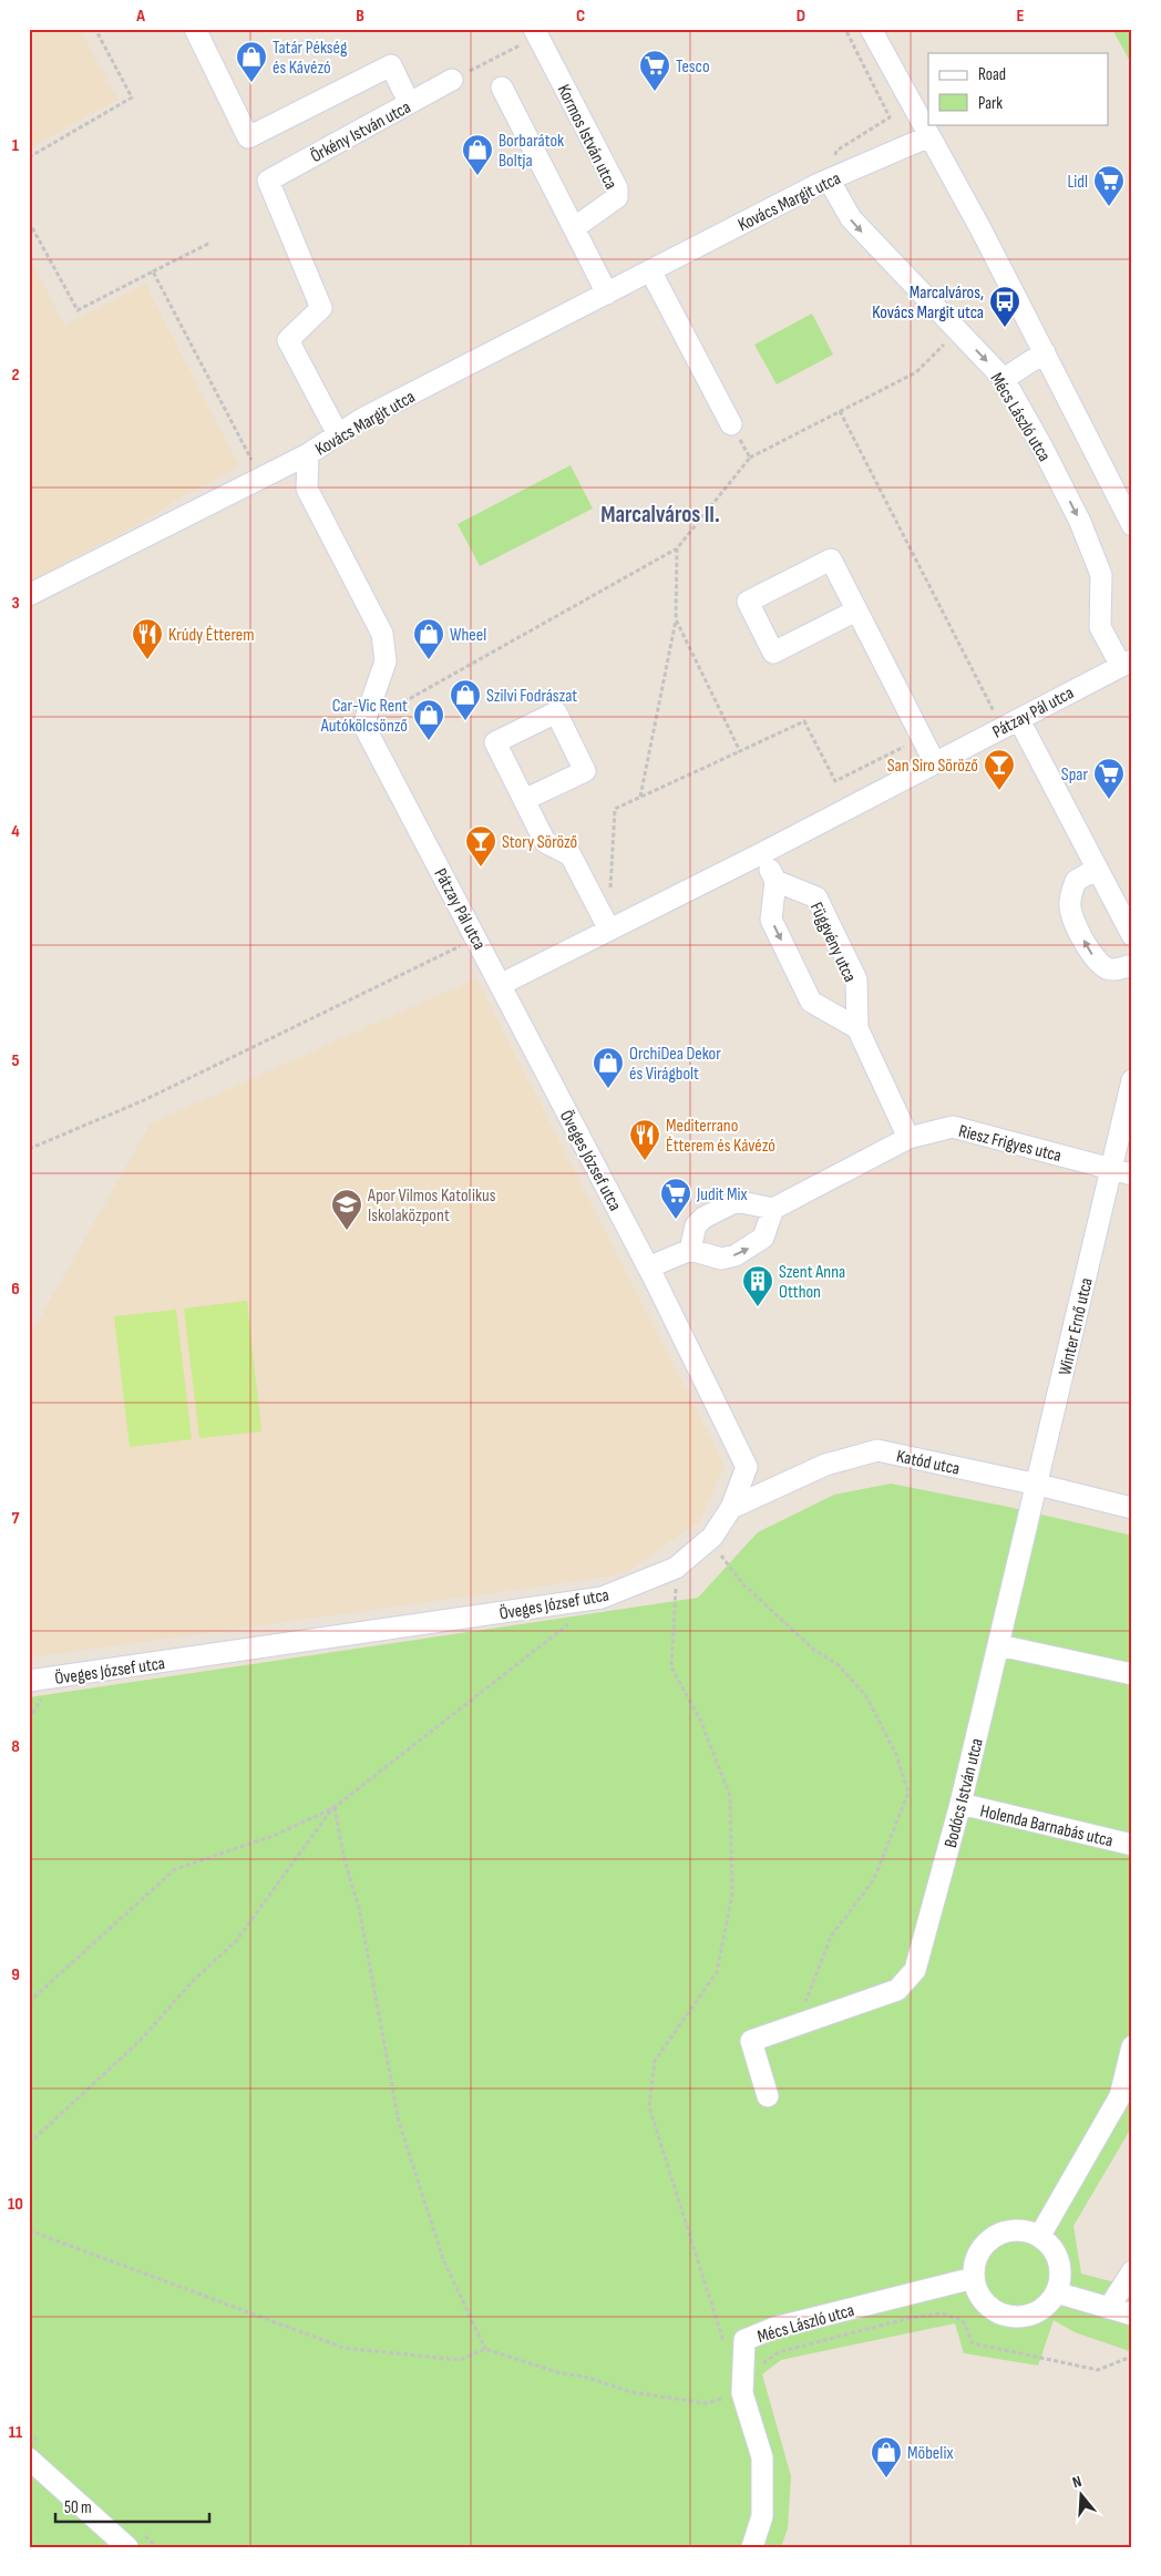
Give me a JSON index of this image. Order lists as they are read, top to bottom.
{
  "streets": {
    "street": [
      "Örkény István utca",
      "Kormos István utca",
      "Kovács Margit utca",
      "Mécs László utca",
      "Pátzay Pál utca",
      "Függvény utca",
      "Riesz Frigyes utca",
      "Öveges József utca",
      "Winter Ernő utca",
      "Katód utca",
      "Bodócs István utca",
      "Holenda Barnabás utca"
    ]
  },
  "crossings": [
    ["Örkény István utca", "Kovács Margit utca"],
    ["Kovács Margit utca", "Mécs László utca"],
    ["Kovács Margit utca", "Pátzay Pál utca"],
    ["Mécs László utca", "Pátzay Pál utca"],
    ["Pátzay Pál utca", "Öveges József utca"],
    ["Függvény utca", "Riesz Frigyes utca"],
    ["Riesz Frigyes utca", "Winter Ernő utca"],
    ["Öveges József utca", "Katód utca"],
    ["Winter Ernő utca", "Katód utca"],
    ["Winter Ernő utca", "Bodócs István utca"],
    ["Katód utca", "Bodócs István utca"],
    ["Bodócs István utca", "Holenda Barnabás utca"]
  ],
  "districts": ["Marcalváros II."],
  "places": {
    "shop": [
      "Tatár Pékség és Kávézó",
      "Borbarátok Boltja",
      "Wheel",
      "Szilvi Fodrászat",
      "Car-Vic Rent Autókölcsönző",
      "OrchiDea Dekor és Virágbolt",
      "Möbelix"
    ],
    "supermarket": [
      "Tesco",
      "Lidl",
      "Spar",
      "Judit Mix"
    ],
    "bus stop": ["Marcalváros, Kovács Margit utca"],
    "restaurant": ["Krúdy Étterem", "Mediterrano Étterem és Kávézó"],
    "bar": ["San Siro Söröző", "Story Söröző"],
    "school or university": ["Apor Vilmos Katolikus Iskolaközpont"],
    "building": ["Szent Anna Otthon"]
  },
  "legend": ["Road", "Park"],
  "scale_bar": "50 m",
  "north": "top",
  "grid": {
    "columns": [
      "A",
      "B",
      "C",
      "D",
      "E"
    ],
    "rows": [
      "1",
      "2",
      "3",
      "4",
      "5",
      "6",
      "7",
      "8",
      "9",
      "10",
      "11"
    ]
  }
}
